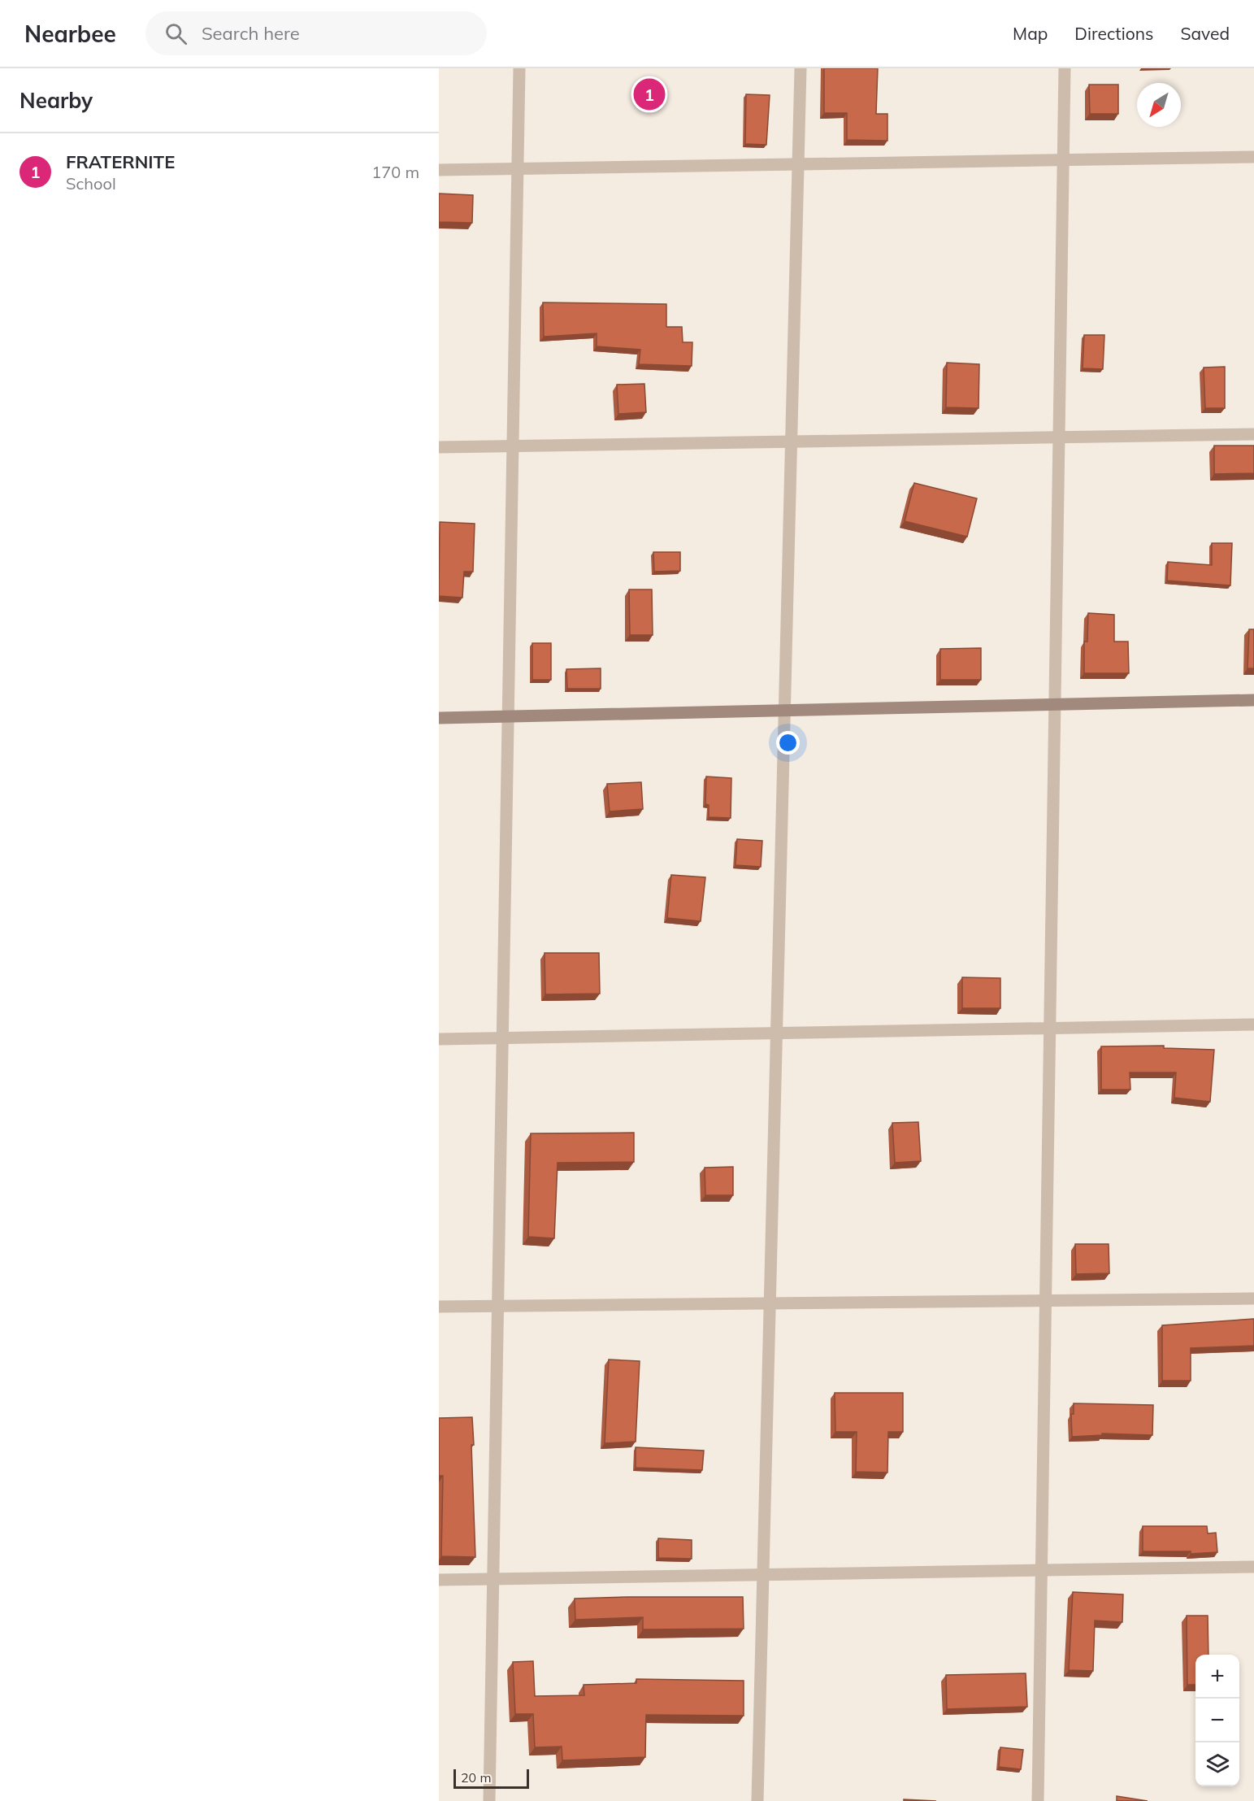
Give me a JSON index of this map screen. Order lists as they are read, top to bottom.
{
  "scale_bar": "20 m",
  "north": "bottom left",
  "page": {
    "header": "Nearbee",
    "search": "Search here",
    "nav": ["Map", "Directions", "Saved"],
    "heading": "Nearby",
    "pins": "1",
    "list": [
      {
        "mark": "1",
        "name": "FRATERNITE",
        "note": "School",
        "value": "170 m"
      }
    ],
    "map_buttons": ["+", "−"],
    "scale": "20 m"
  }
}
